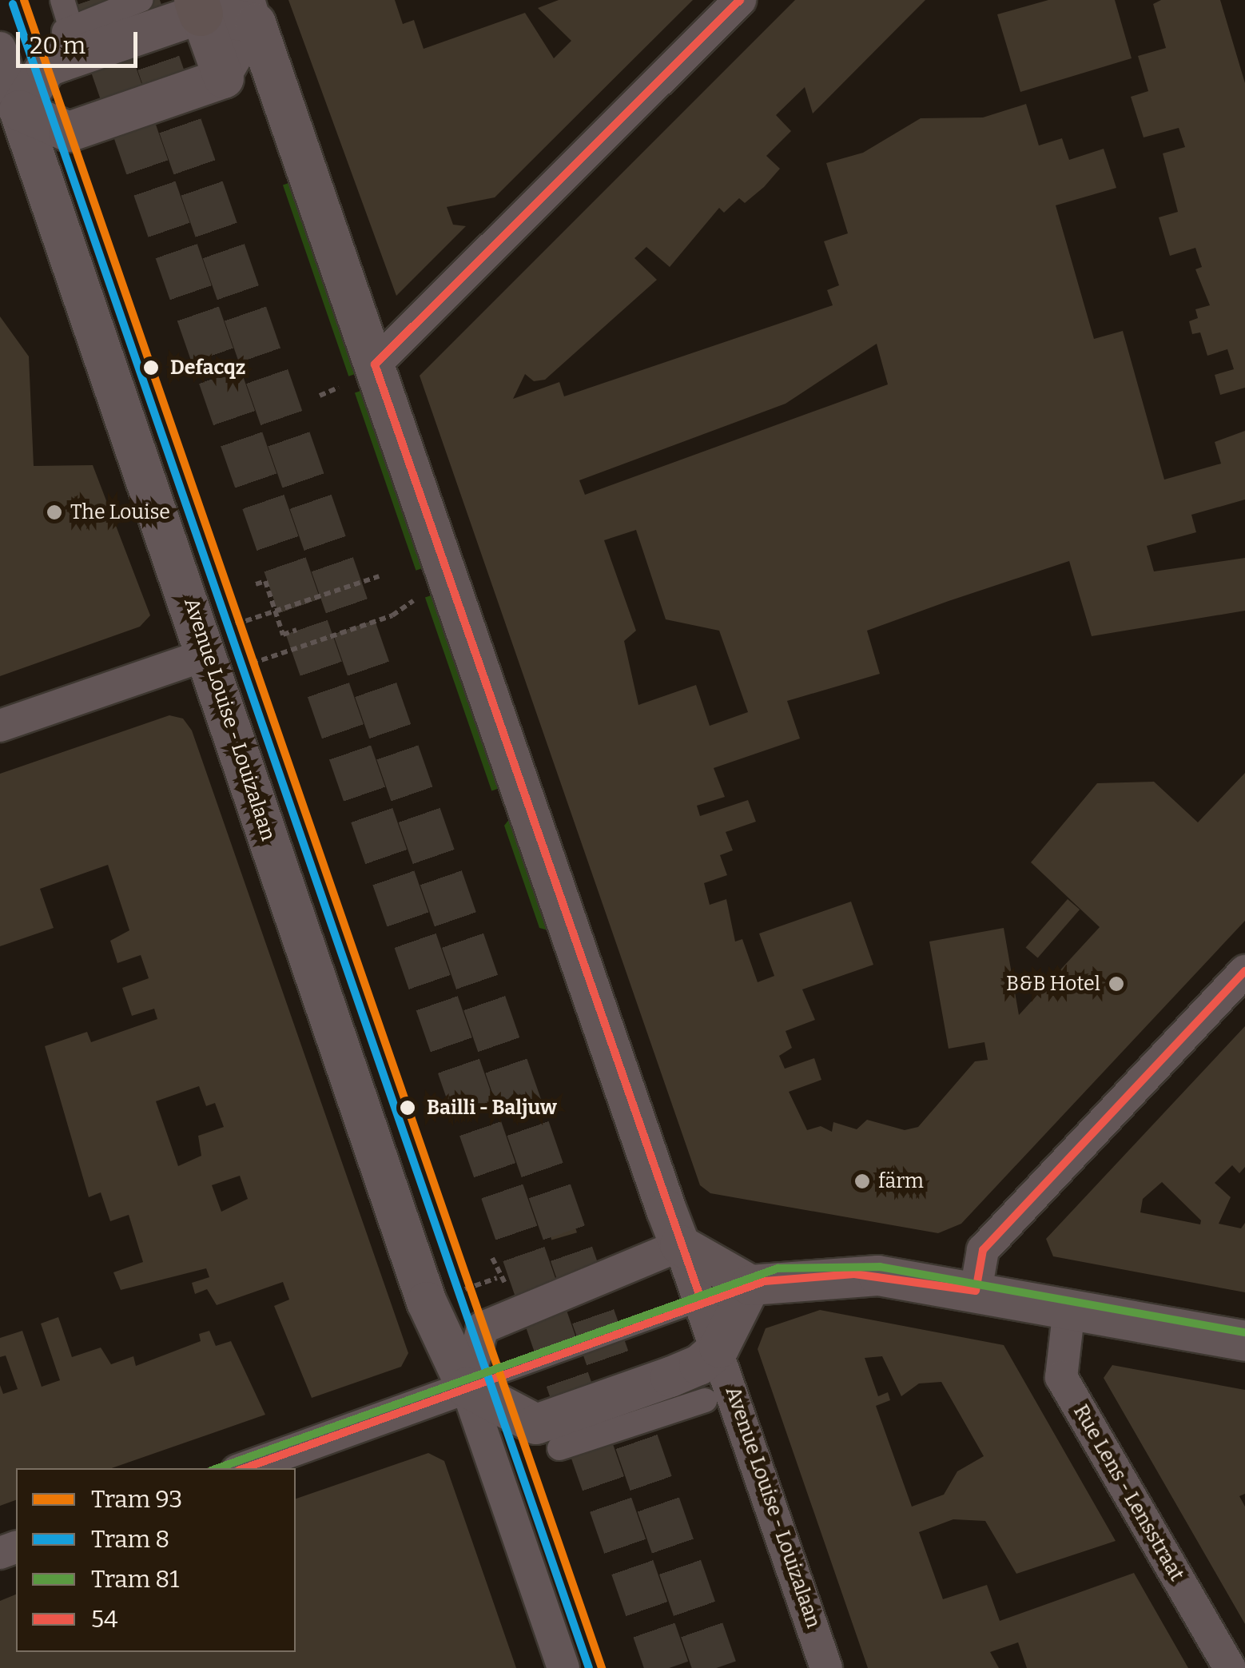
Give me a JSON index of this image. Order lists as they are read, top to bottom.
{
  "streets": {
    "street": ["Avenue Louise - Louizalaan", "Rue Lens - Lensstraat"]
  },
  "places": [
    "Defacqz",
    "The Louise",
    "B&B Hotel",
    "Bailli - Baljuw",
    "färm"
  ],
  "lines": [
    "tram line 93",
    "transit line 54",
    "tram line 8",
    "tram line 81"
  ],
  "legend": [
    "Tram 93",
    "Tram 8",
    "Tram 81",
    "54"
  ],
  "scale_bar": "20 m"
}
